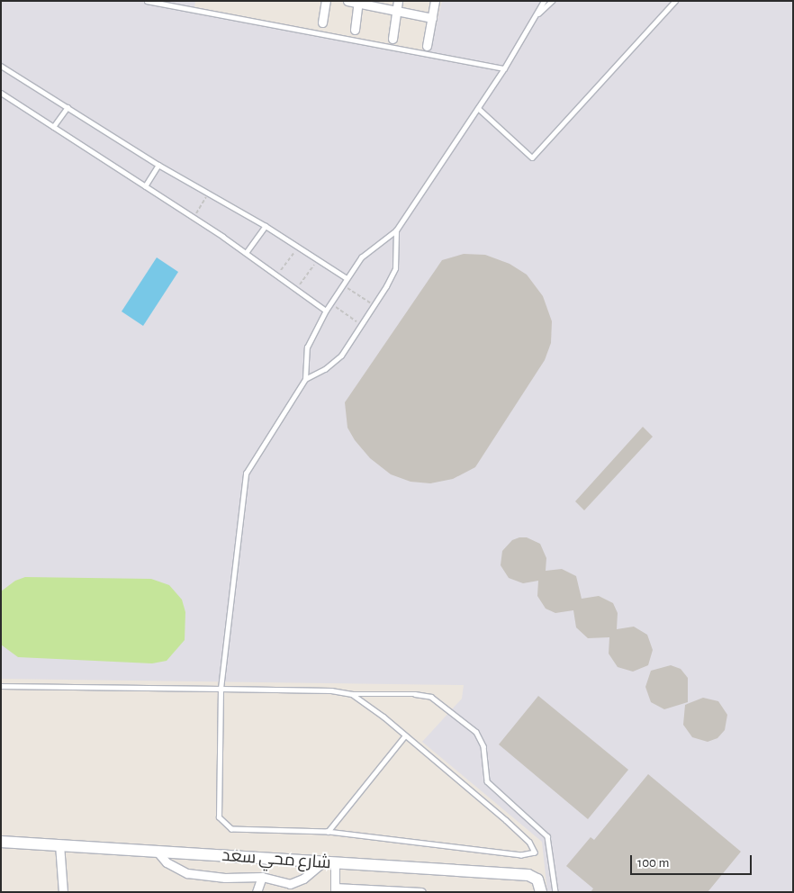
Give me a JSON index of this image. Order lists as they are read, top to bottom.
{
  "streets": {
    "street": ["شارع محي سعد"]
  },
  "scale_bar": "100 m"
}
